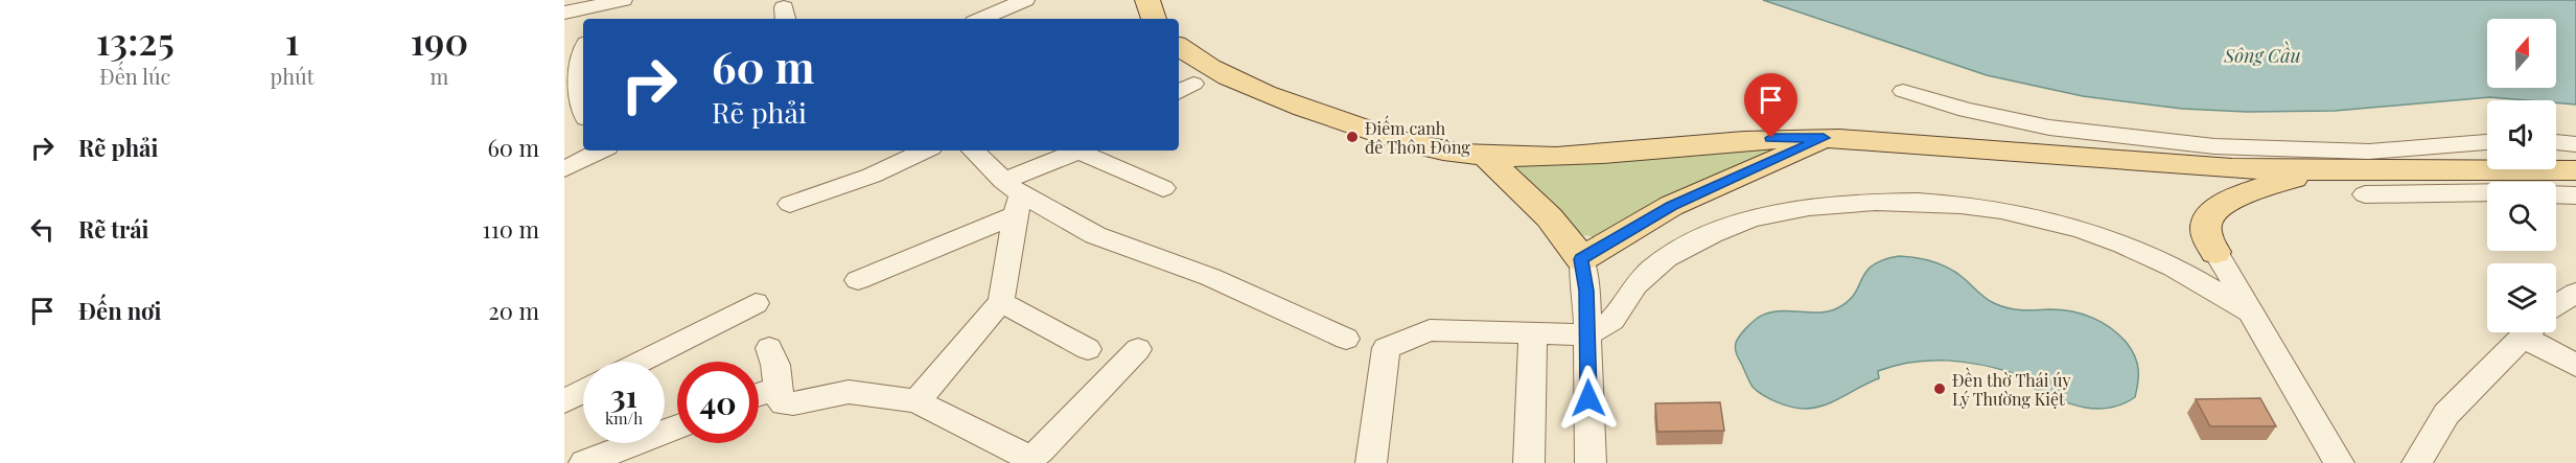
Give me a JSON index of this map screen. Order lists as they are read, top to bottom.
{
  "water": ["Sông Cầu"],
  "places": ["Điếm canh đê Thôn Đông", "Đền thờ Thái úy Lý Thường Kiệt"],
  "north": "top",
  "page": {
    "eta": [
      "13:25",
      "Đến lúc",
      "1",
      "phút",
      "190",
      "m"
    ],
    "turn": ["60 m", "Rẽ phải"],
    "list": [
      {
        "name": "Rẽ phải",
        "value": "60 m"
      },
      {
        "name": "Rẽ trái",
        "value": "110 m"
      },
      {
        "name": "Đến nơi",
        "value": "20 m"
      }
    ],
    "speed": "31 km/h",
    "limit": "40"
  }
}
